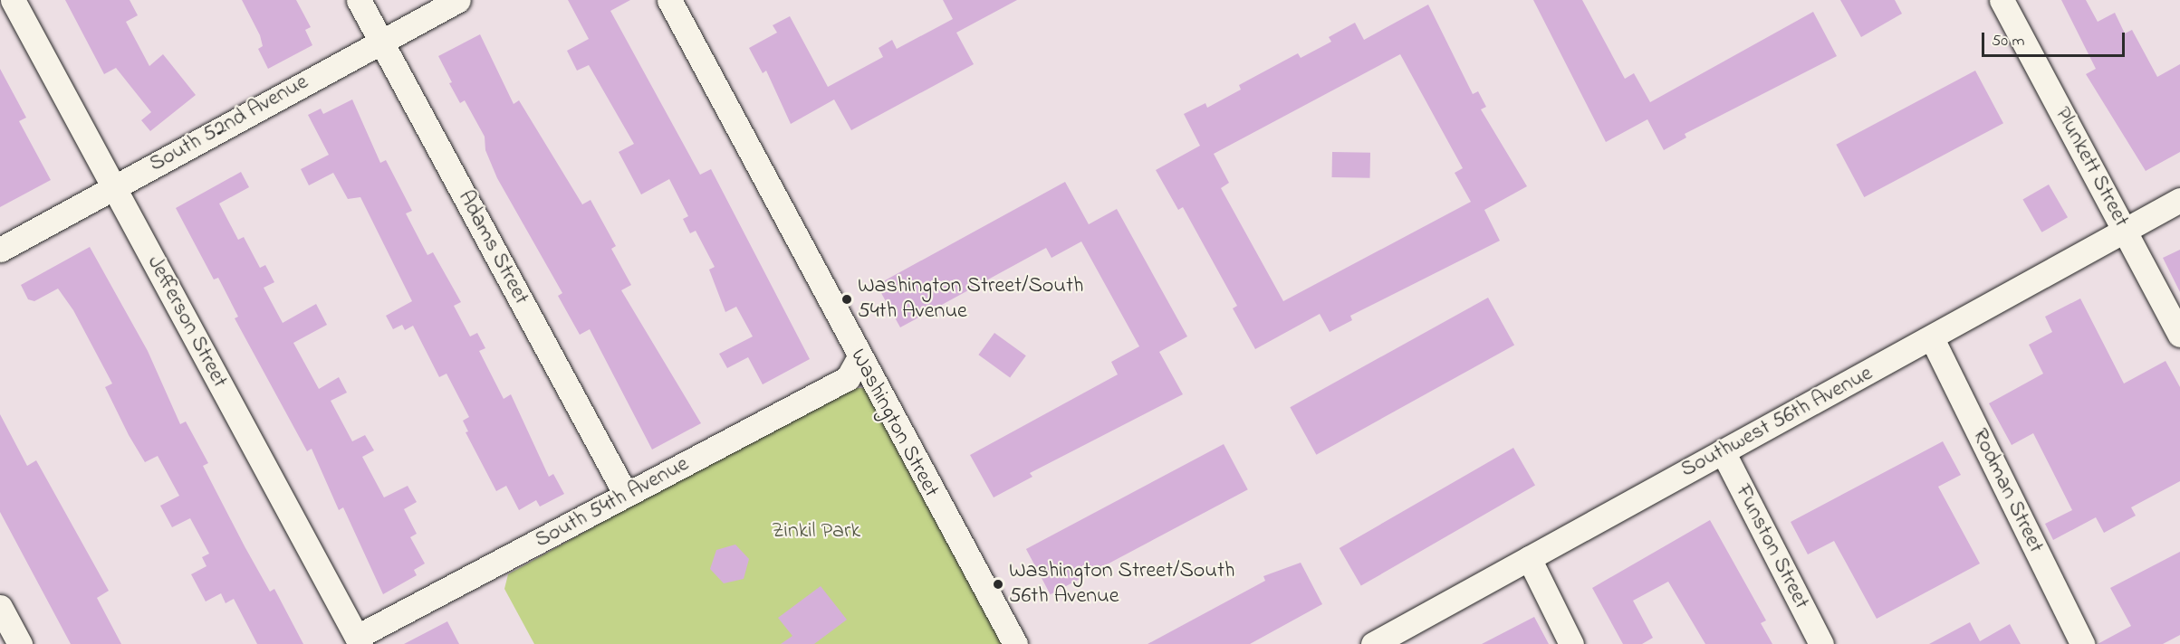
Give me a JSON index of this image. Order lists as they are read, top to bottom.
{
  "streets": {
    "street": [
      "South 52nd Avenue",
      "Plunkett Street",
      "Adams Street",
      "Jefferson Street",
      "Southwest 56th Avenue",
      "Washington Street",
      "Rodman Street",
      "South 54th Avenue",
      "Funston Street"
    ]
  },
  "crossings": [
    ["South 52nd Avenue", "Adams Street"],
    ["South 52nd Avenue", "Jefferson Street"],
    ["Plunkett Street", "Southwest 56th Avenue"],
    ["Adams Street", "South 54th Avenue"],
    ["Jefferson Street", "South 54th Avenue"],
    ["Southwest 56th Avenue", "Rodman Street"],
    ["Southwest 56th Avenue", "Funston Street"],
    ["Washington Street", "South 54th Avenue"]
  ],
  "parks": ["Zinkil Park"],
  "places": ["Washington Street/South 54th Avenue", "Washington Street/South 56th Avenue"],
  "scale_bar": "50 m"
}
